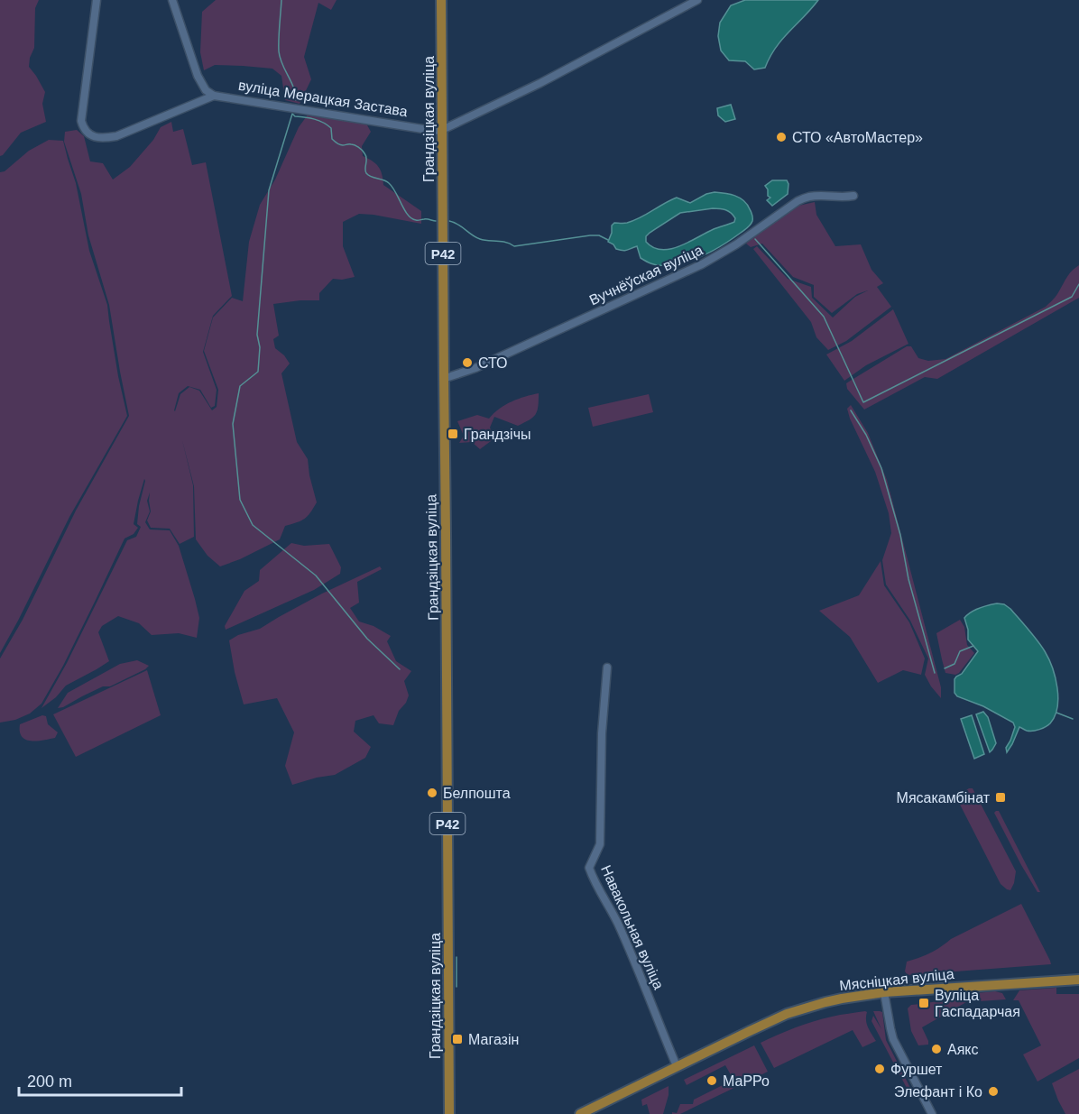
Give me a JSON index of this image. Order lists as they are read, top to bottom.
{
  "streets": {
    "main road": ["Грандзіцкая вуліца", "Р42", "Мясніцкая вуліца"],
    "street": ["вуліца Мерацкая Застава", "Вучнёўская вуліца", "Навакольная вуліца"]
  },
  "crossings": [
    ["вуліца Мерацкая Застава", "Грандзіцкая вуліца"],
    ["Грандзіцкая вуліца", "Вучнёўская вуліца"],
    ["Навакольная вуліца", "Мясніцкая вуліца"]
  ],
  "places": {
    "other": [
      "СТО «АвтоМастер»",
      "СТО",
      "Белпошта",
      "Аякс",
      "Фуршет",
      "МаРРо",
      "Элефант і Ко"
    ],
    "transit": [
      "Грандзічы",
      "Мясакамбінат",
      "Вуліца Гаспадарчая",
      "Магазін"
    ]
  },
  "scale_bar": "200 m"
}
